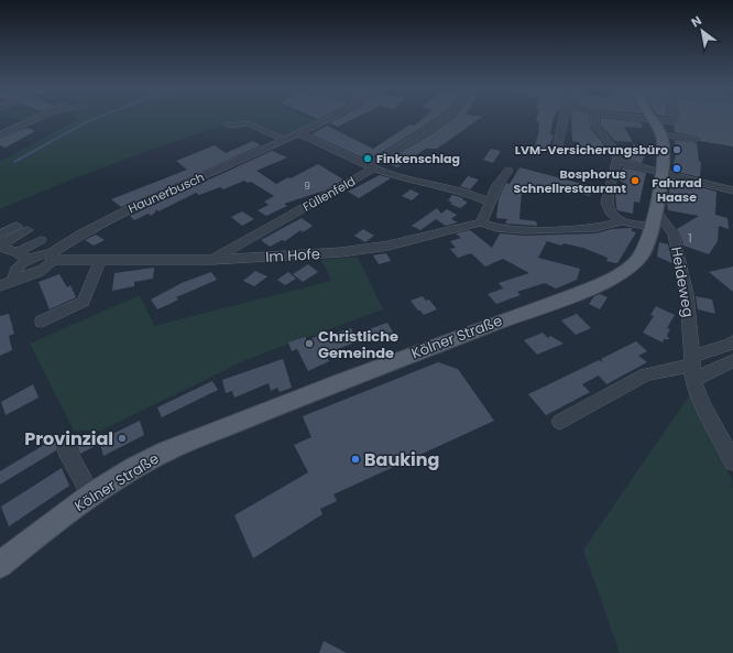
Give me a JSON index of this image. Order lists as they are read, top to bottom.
{
  "streets": {
    "main road": ["Kölner Straße"],
    "street": [
      "Haunerbusch",
      "Füllenfeld",
      "Im Hofe",
      "Heideweg"
    ]
  },
  "crossings": [
    ["Haunerbusch", "Im Hofe"],
    ["Füllenfeld", "Im Hofe"],
    ["Im Hofe", "Kölner Straße"],
    ["Heideweg", "Kölner Straße"]
  ],
  "places": [
    "LVM-Versicherungsbüro",
    "Finkenschlag",
    "Fahrrad Haase",
    "Bosphorus Schnellrestaurant",
    "Christliche Gemeinde",
    "Provinzial",
    "Bauking"
  ],
  "house_numbers": ["9", "1"],
  "north": "top left"
}
